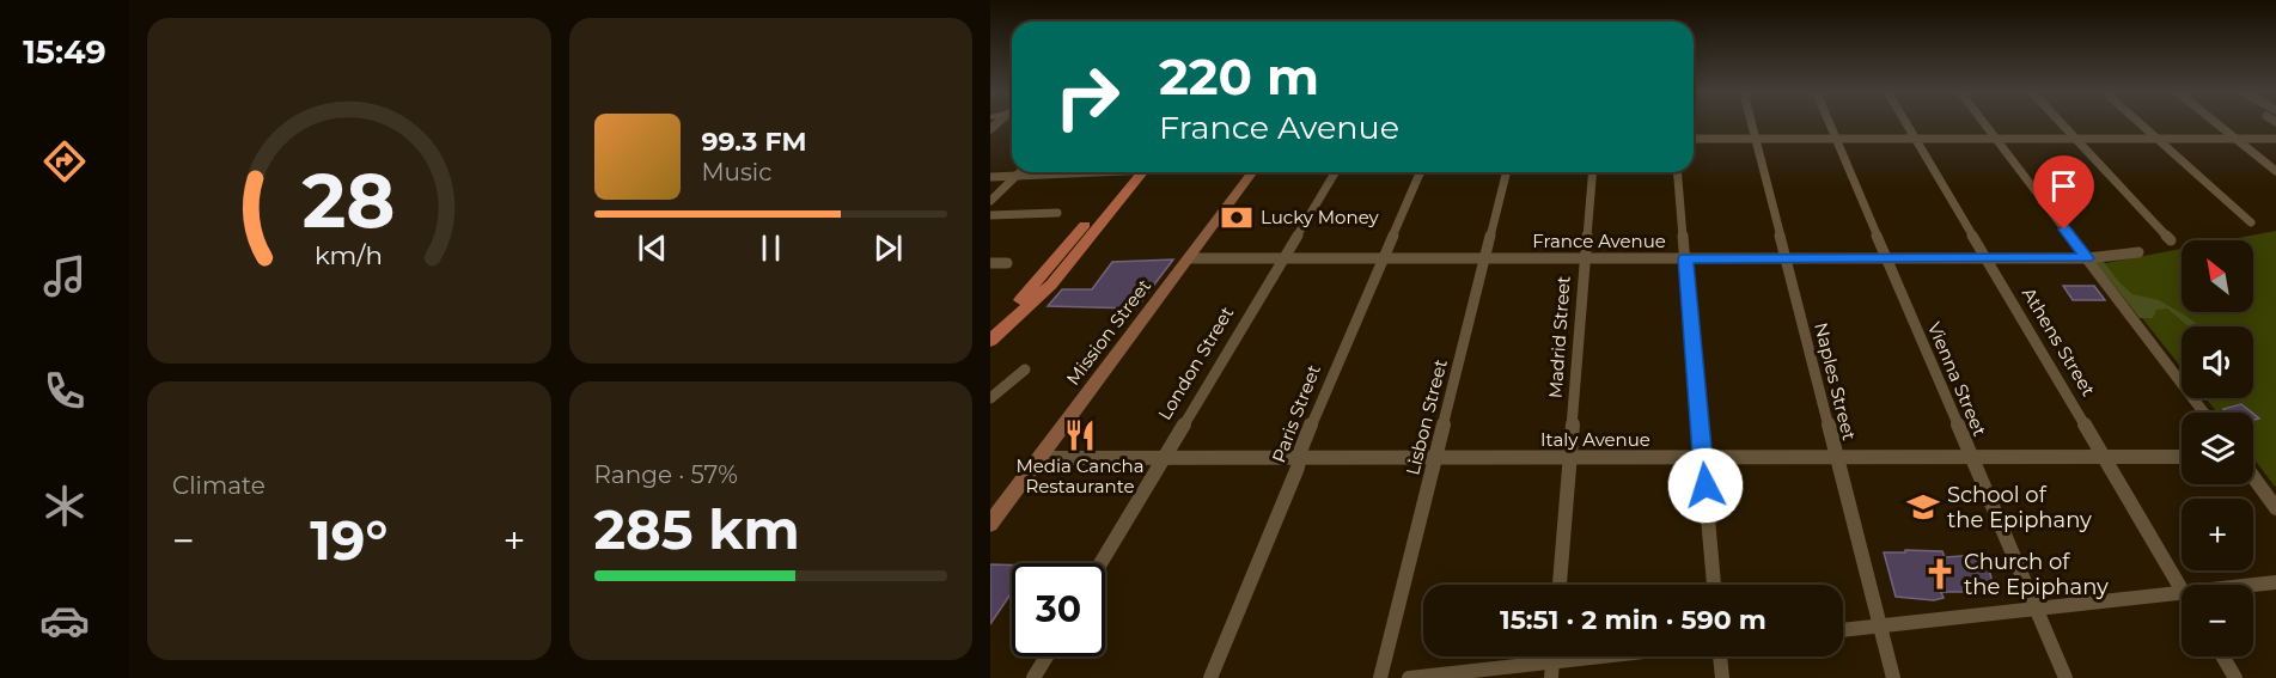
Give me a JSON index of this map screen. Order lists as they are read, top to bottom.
{
  "streets": {
    "main road": ["Mission Street"],
    "street": [
      "France Avenue",
      "Madrid Street",
      "Athens Street",
      "London Street",
      "Vienna Street",
      "Naples Street",
      "Paris Street",
      "Lisbon Street",
      "Italy Avenue"
    ]
  },
  "crossings": [
    ["France Avenue", "Mission Street"],
    ["France Avenue", "Madrid Street"],
    ["France Avenue", "Athens Street"],
    ["France Avenue", "London Street"],
    ["France Avenue", "Vienna Street"],
    ["France Avenue", "Naples Street"],
    ["France Avenue", "Paris Street"],
    ["France Avenue", "Lisbon Street"],
    ["Mission Street", "Italy Avenue"],
    ["Madrid Street", "Italy Avenue"],
    ["Athens Street", "Italy Avenue"],
    ["London Street", "Italy Avenue"],
    ["Vienna Street", "Italy Avenue"],
    ["Naples Street", "Italy Avenue"],
    ["Paris Street", "Italy Avenue"],
    ["Lisbon Street", "Italy Avenue"]
  ],
  "places": {
    "bank": ["Lucky Money"],
    "restaurant": ["Media Cancha Restaurante"],
    "school or university": ["School of the Epiphany"],
    "church": ["Church of the Epiphany"]
  },
  "north": "top left",
  "page": {
    "tabs": "15:49",
    "turn": ["220 m", "France Avenue"],
    "song": ["99.3 FM", "Music"],
    "map_buttons": ["+", "−"],
    "tile": [
      "Climate",
      ["Range · 57%", "285 km"]
    ],
    "heat": ["−", "19°", "+"],
    "limit": "30",
    "trip": "15:51 · 2 min · 590 m",
    "gauge": ["28", "km/h"]
  }
}
